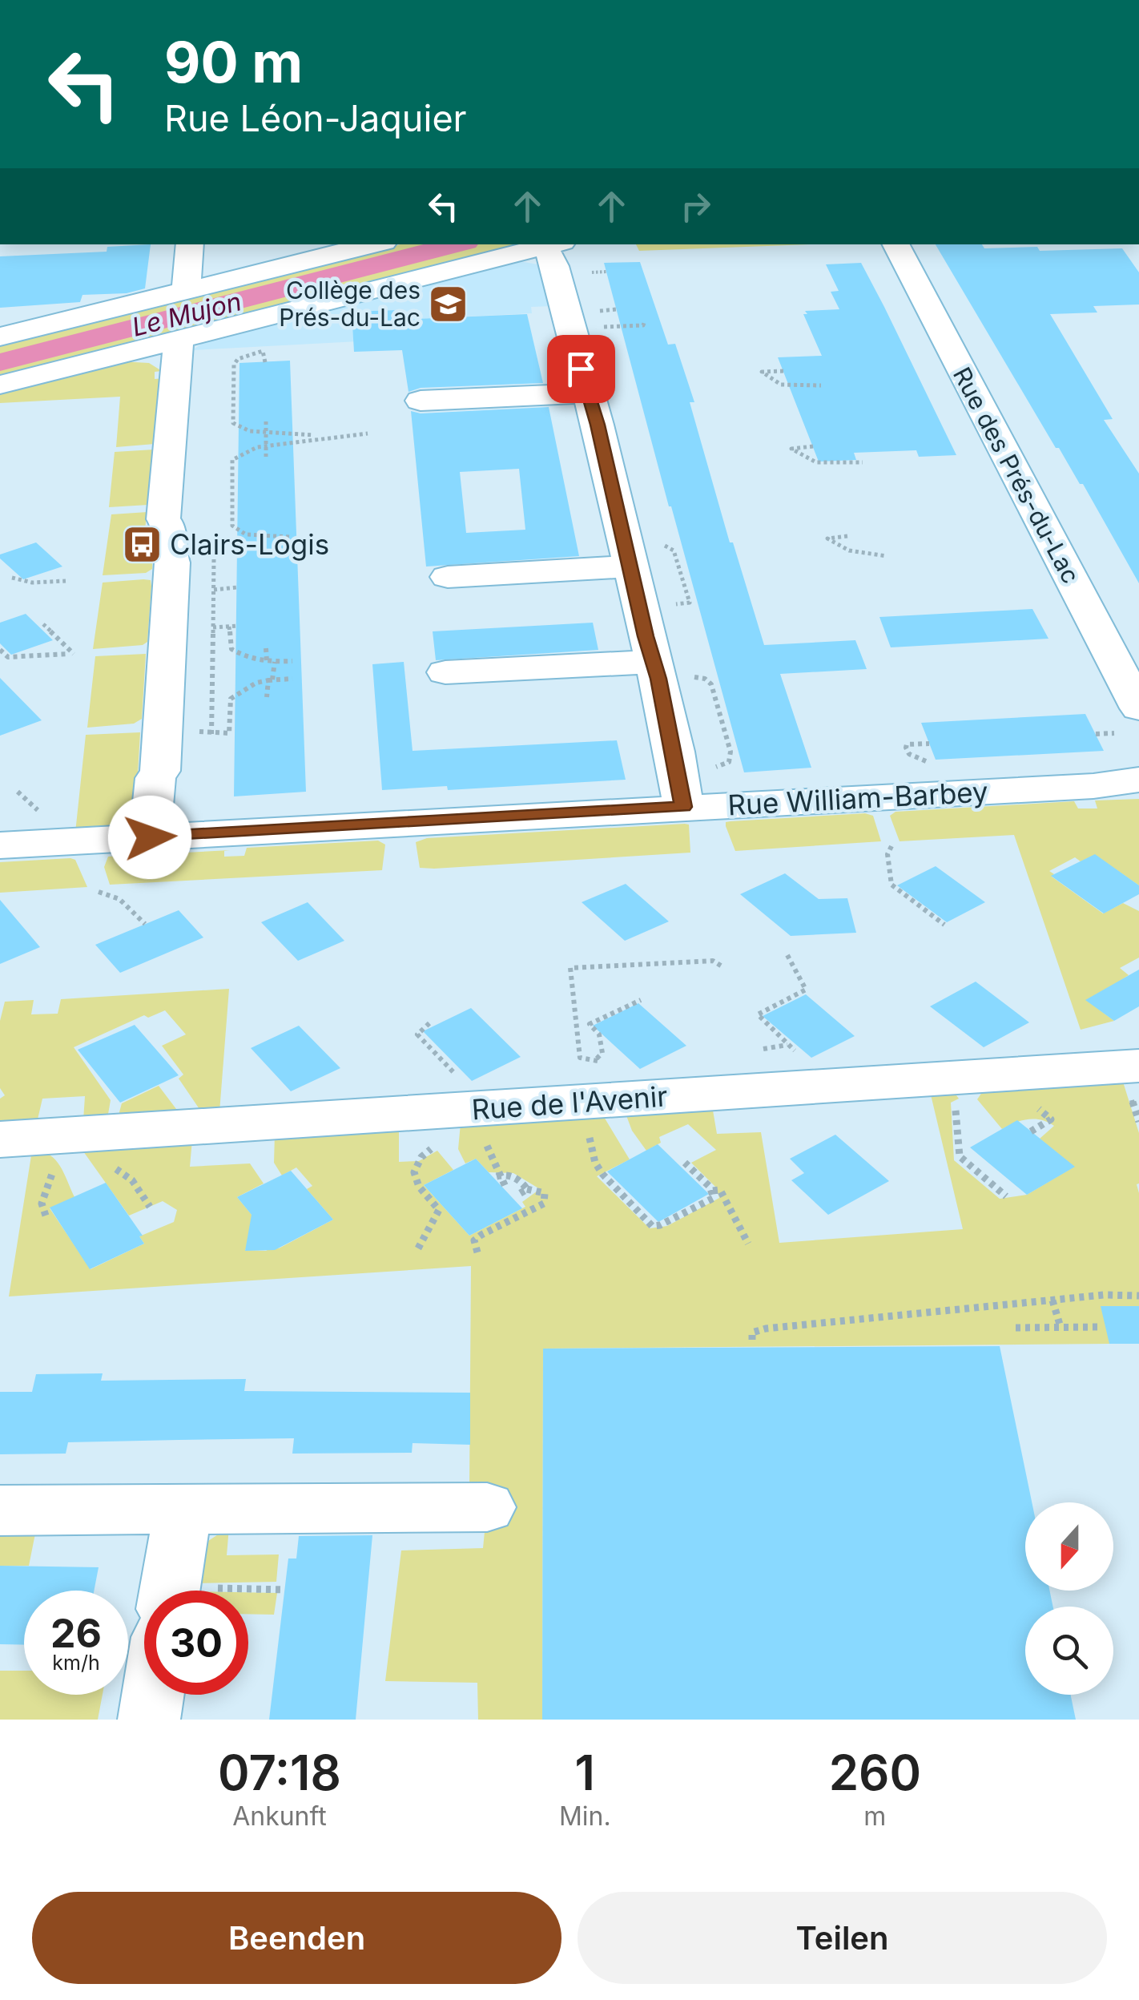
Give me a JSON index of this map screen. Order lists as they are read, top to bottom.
{
  "streets": {
    "street": ["Rue des Prés-du-Lac", "Rue William-Barbey", "Rue de l'Avenir"]
  },
  "water": ["Le Mujon"],
  "places": {
    "school or university": ["Collège des Prés-du-Lac"],
    "bus stop": ["Clairs-Logis"]
  },
  "north": "bottom",
  "page": {
    "turn": ["90 m", "Rue Léon-Jaquier"],
    "speed": "26 km/h",
    "limit": "30",
    "eta": [
      "07:18",
      "Ankunft",
      "1",
      "Min.",
      "260",
      "m"
    ],
    "buttons": ["Beenden", "Teilen"]
  }
}
